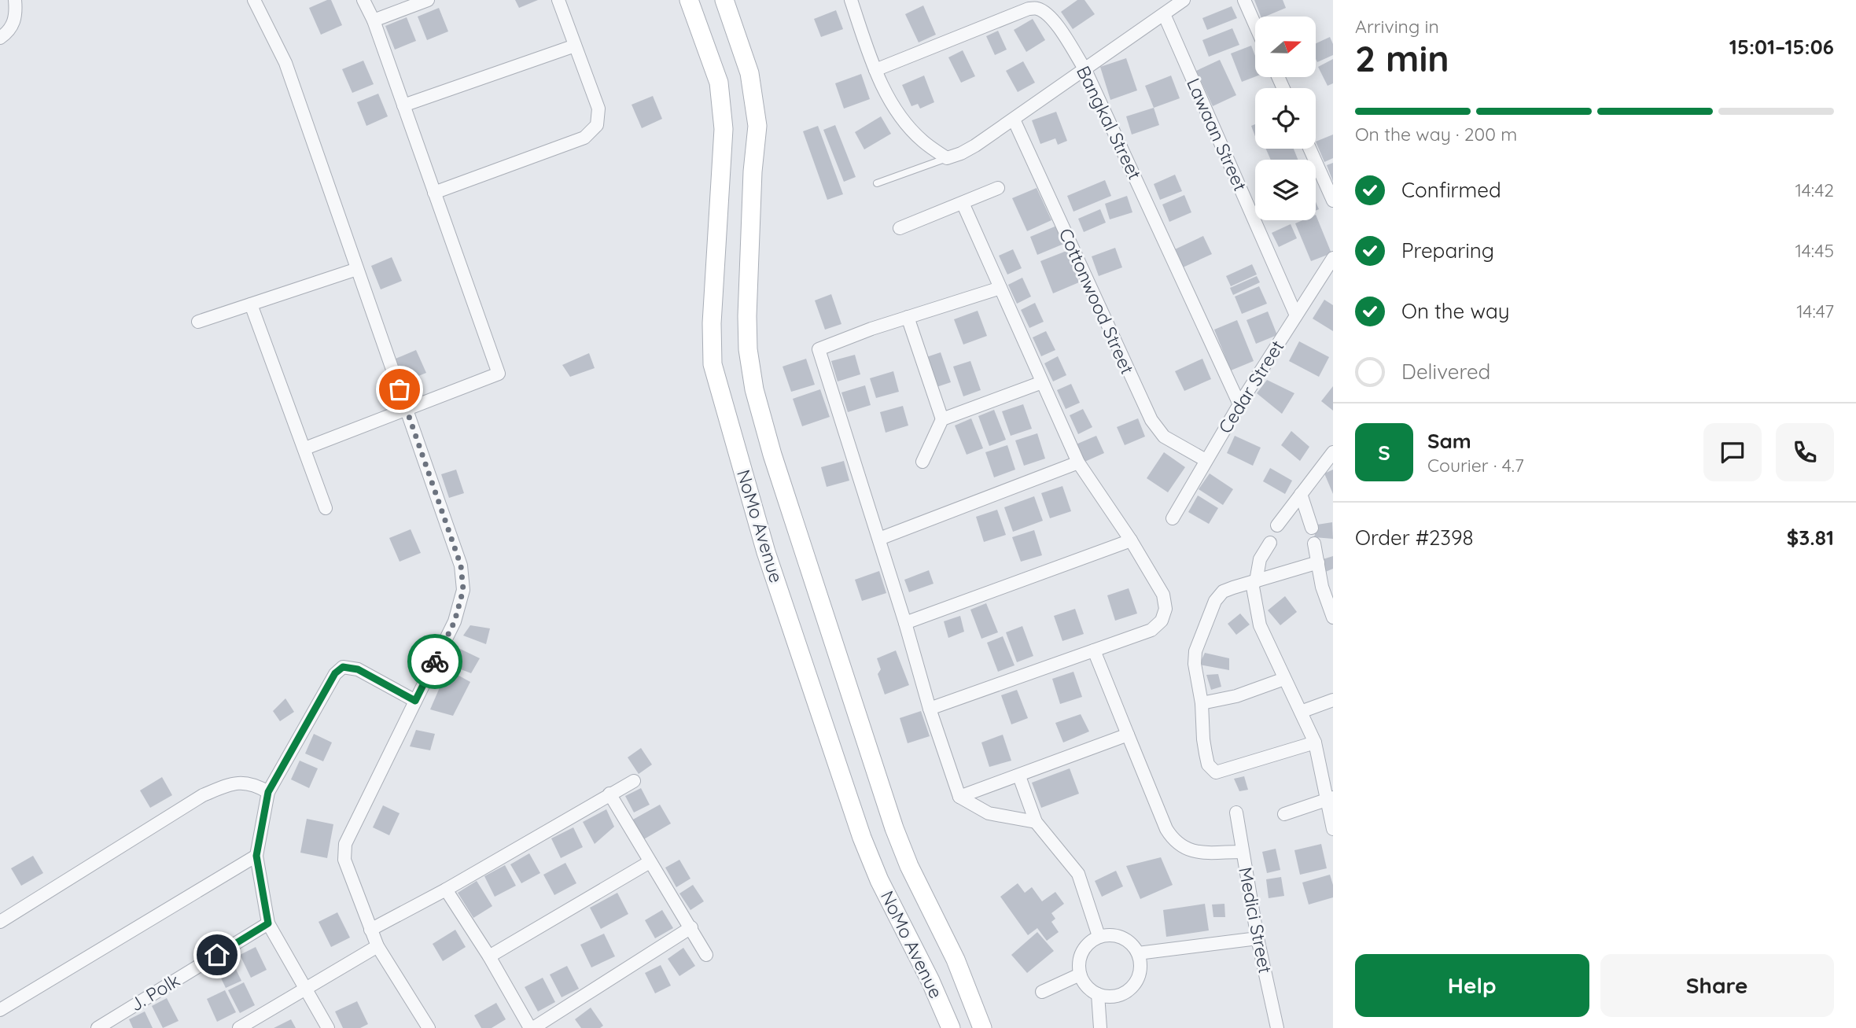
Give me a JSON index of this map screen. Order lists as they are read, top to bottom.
{
  "streets": {
    "main road": ["NoMo Avenue"],
    "street": [
      "Bangkal Street",
      "Lawaan Street",
      "Cottonwood Street",
      "Cedar Street",
      "Medici Street",
      "J. Polk"
    ]
  },
  "crossings": [
    ["Bangkal Street", "Cedar Street"],
    ["Lawaan Street", "Cedar Street"],
    ["Cottonwood Street", "Cedar Street"]
  ],
  "north": "right",
  "page": {
    "heading": ["2 min", "Arriving in", "15:01–15:06"],
    "panel": [
      "Sam",
      "Courier · 4.7",
      "Order #2398",
      "$3.81"
    ],
    "bar": "On the way · 200 m",
    "list": [
      ["Confirmed", "14:42"],
      ["Preparing", "14:45"],
      ["On the way", "14:47"],
      "Delivered"
    ],
    "round": "S",
    "buttons": ["Help", "Share"]
  }
}
